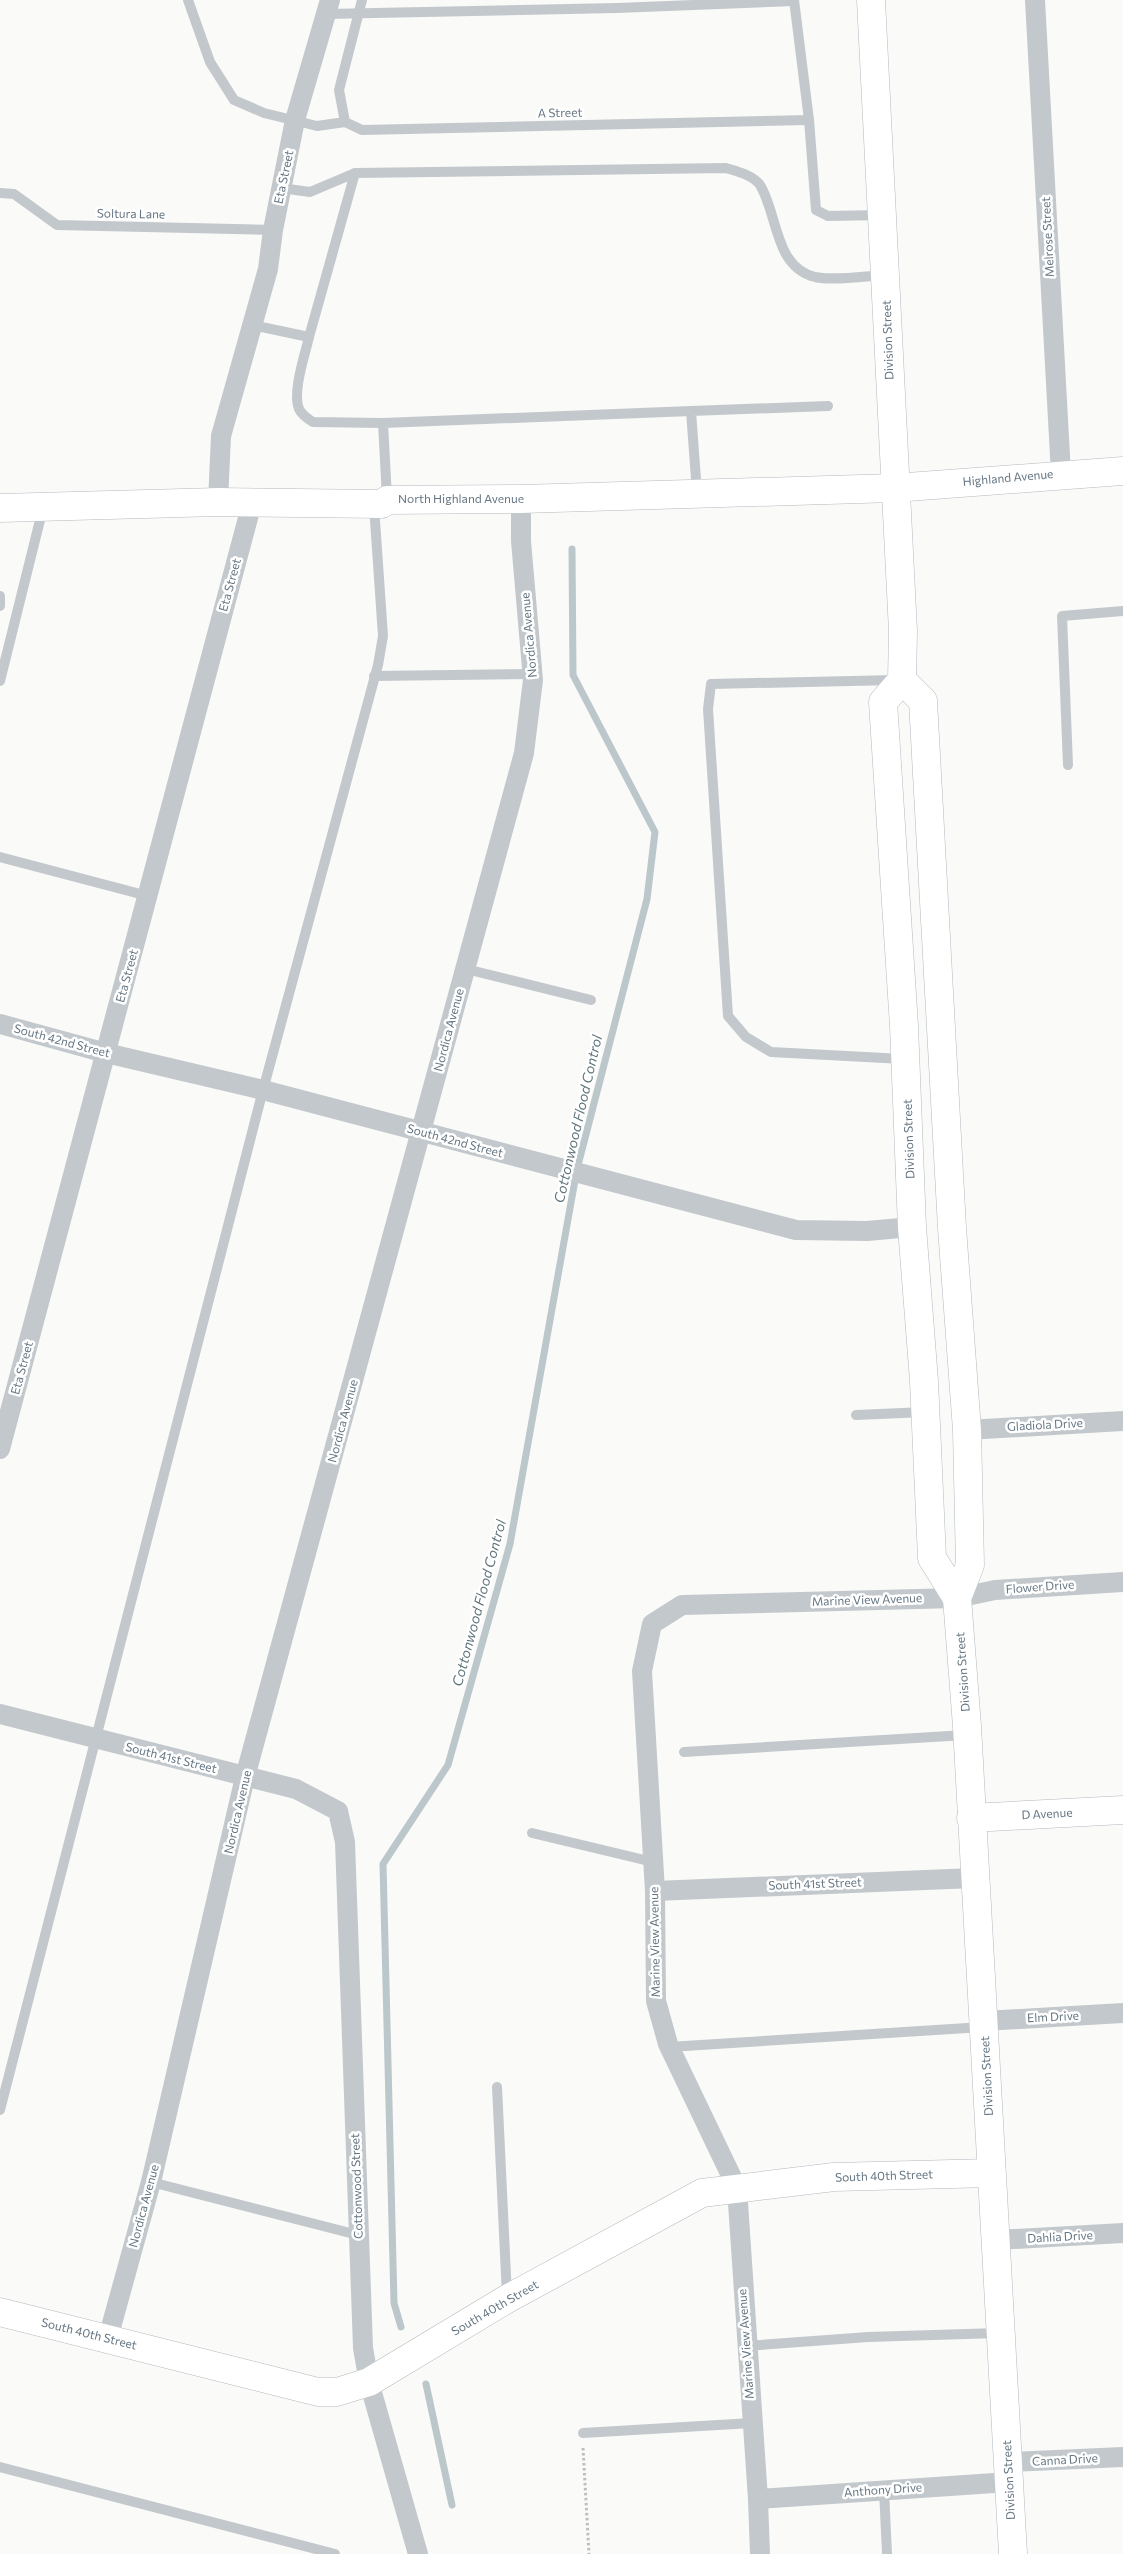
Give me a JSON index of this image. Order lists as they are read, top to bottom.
{
  "streets": {
    "main road": [
      "Division Street",
      "Highland Avenue",
      "North Highland Avenue",
      "D Avenue",
      "South 40th Street"
    ],
    "street": [
      "Eta Street",
      "Melrose Street",
      "Nordica Avenue",
      "South 42nd Street",
      "Gladiola Drive",
      "Flower Drive",
      "Marine View Avenue",
      "South 41st Street",
      "Elm Drive",
      "Cottonwood Street",
      "Dahlia Drive",
      "Canna Drive",
      "Anthony Drive"
    ],
    "lane": ["A Street", "Soltura Lane"]
  },
  "crossings": [
    ["Eta Street", "Soltura Lane"],
    ["Eta Street", "North Highland Avenue"],
    ["Eta Street", "South 42nd Street"],
    ["Melrose Street", "Highland Avenue"],
    ["Division Street", "Highland Avenue"],
    ["Division Street", "North Highland Avenue"],
    ["Division Street", "South 42nd Street"],
    ["Division Street", "Gladiola Drive"],
    ["Division Street", "Flower Drive"],
    ["Division Street", "Marine View Avenue"],
    ["Division Street", "South 41st Street"],
    ["Division Street", "D Avenue"],
    ["Division Street", "Elm Drive"],
    ["Division Street", "South 40th Street"],
    ["Division Street", "Dahlia Drive"],
    ["Division Street", "Canna Drive"],
    ["Division Street", "Anthony Drive"],
    ["Highland Avenue", "North Highland Avenue"],
    ["North Highland Avenue", "Nordica Avenue"],
    ["Nordica Avenue", "South 42nd Street"],
    ["Nordica Avenue", "South 41st Street"],
    ["Nordica Avenue", "South 40th Street"],
    ["Flower Drive", "Marine View Avenue"],
    ["Marine View Avenue", "South 41st Street"],
    ["Marine View Avenue", "South 40th Street"],
    ["Marine View Avenue", "Anthony Drive"],
    ["South 41st Street", "Cottonwood Street"],
    ["South 40th Street", "Cottonwood Street"],
    ["Canna Drive", "Anthony Drive"]
  ],
  "water": ["Cottonwood Flood Control"]
}
